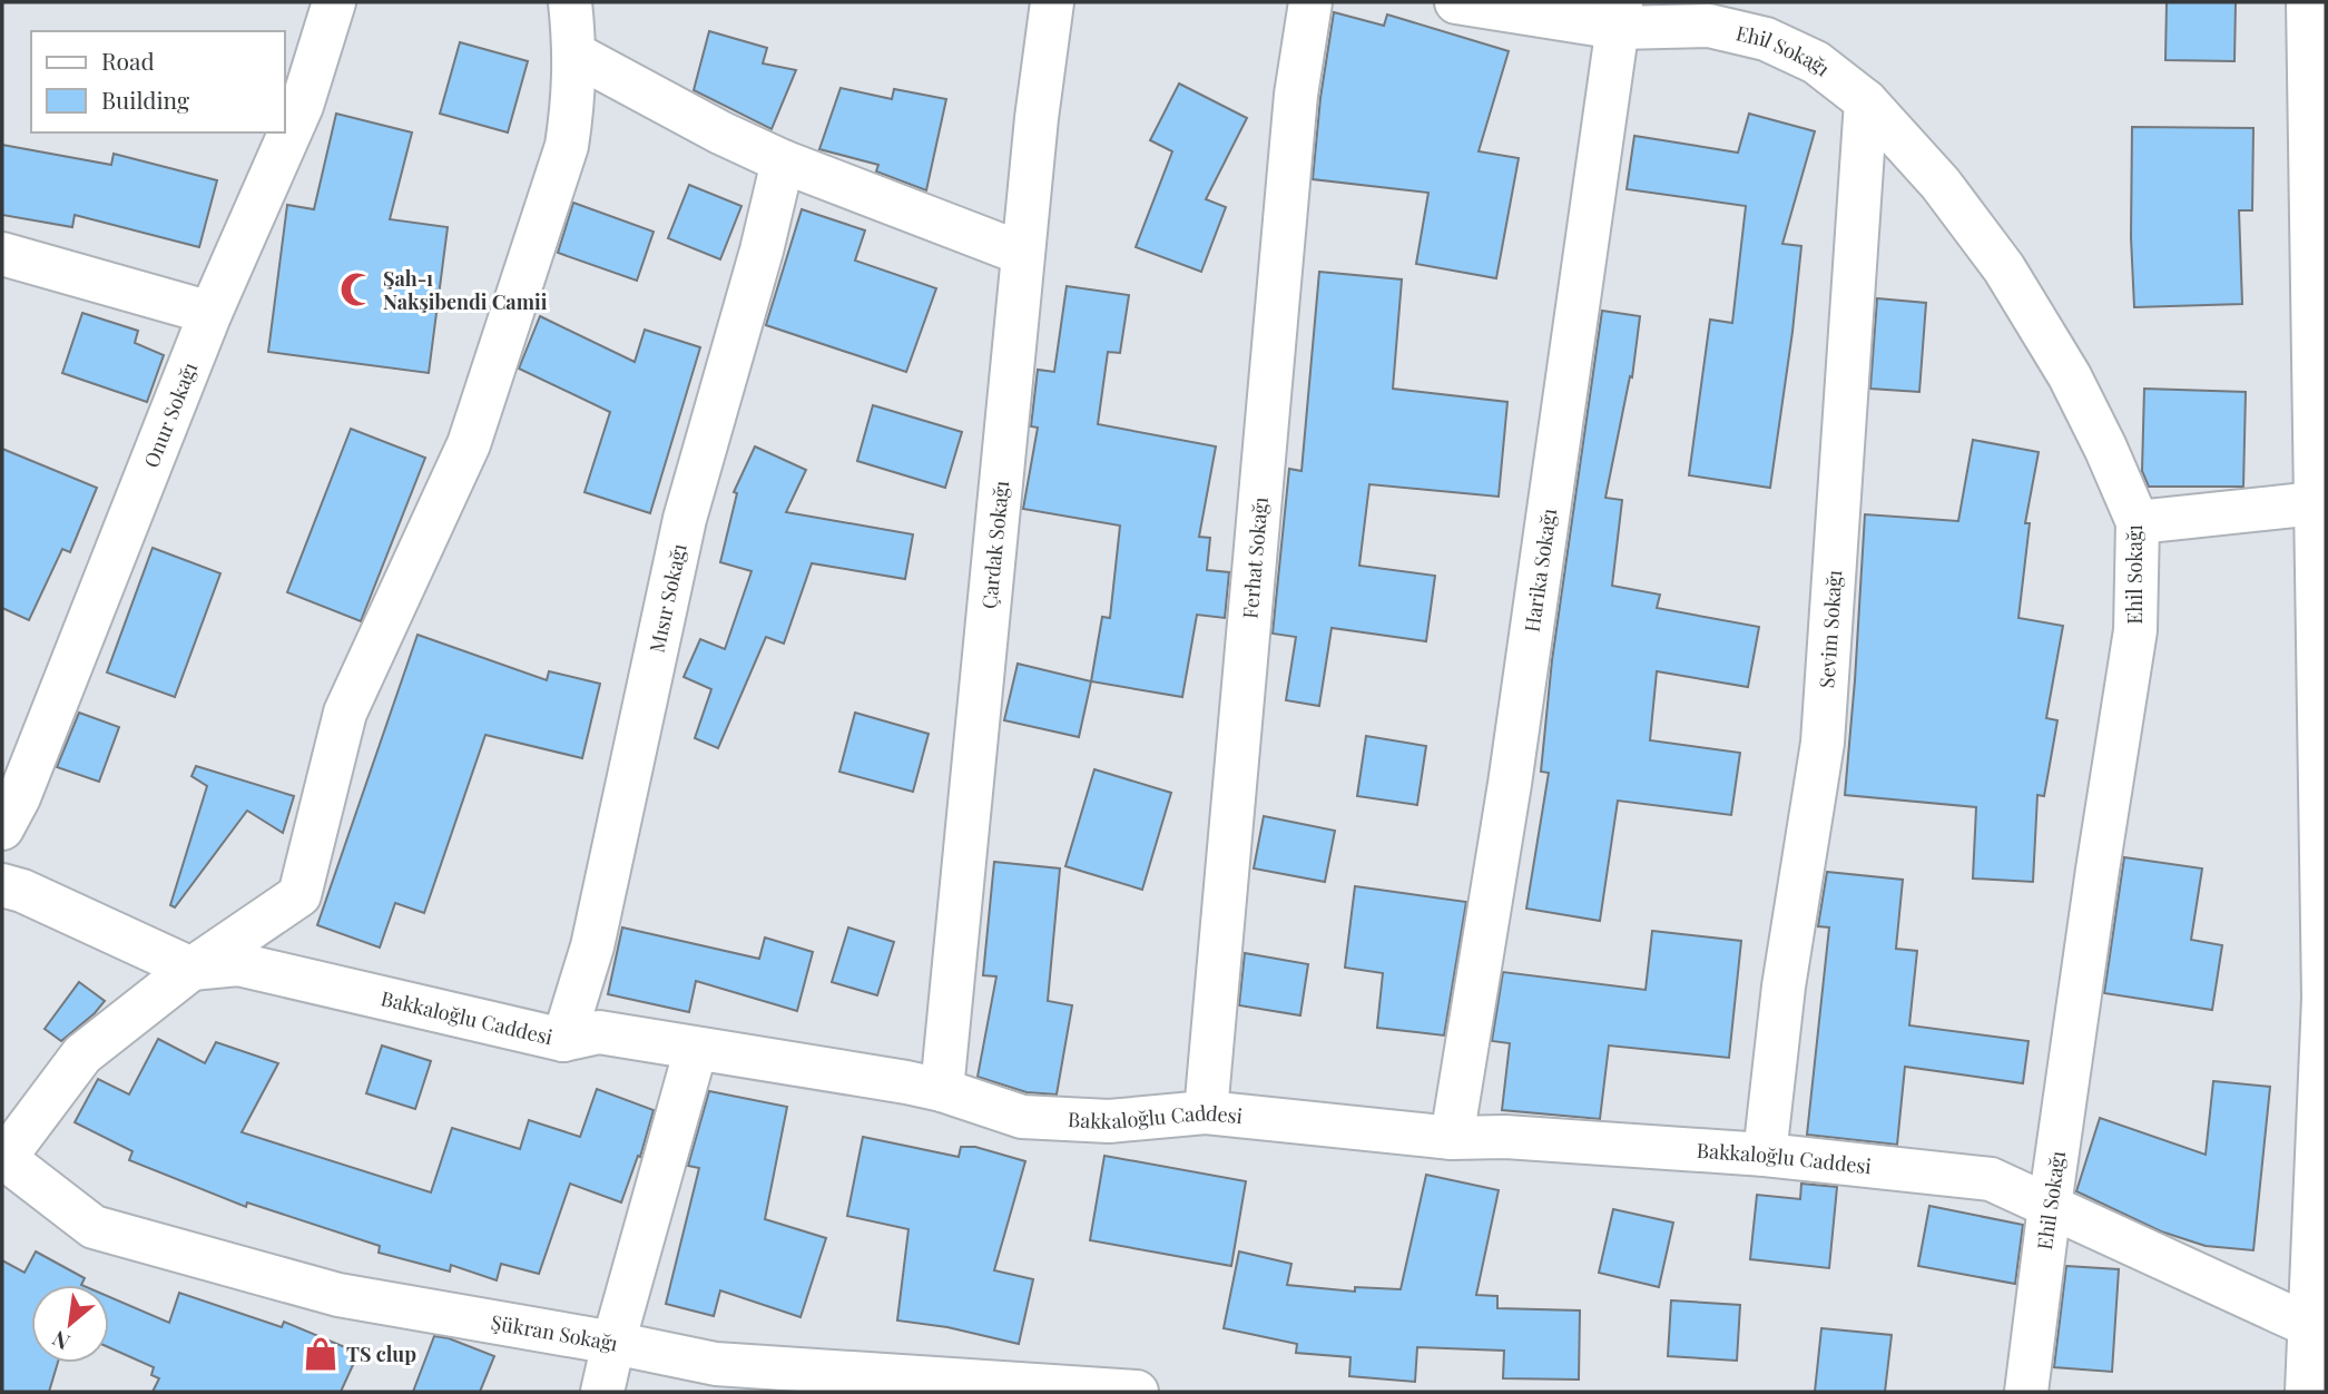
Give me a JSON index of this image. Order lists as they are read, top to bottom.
{
  "streets": {
    "street": [
      "Ehil Sokağı",
      "Onur Sokağı",
      "Çardak Sokağı",
      "Ferhat Sokağı",
      "Harika Sokağı",
      "Mısır Sokağı",
      "Sevim Sokağı",
      "Bakkaloğlu Caddesi",
      "Şükran Sokağı"
    ]
  },
  "crossings": [
    ["Ehil Sokağı", "Harika Sokağı"],
    ["Ehil Sokağı", "Sevim Sokağı"],
    ["Ehil Sokağı", "Bakkaloğlu Caddesi"],
    ["Çardak Sokağı", "Bakkaloğlu Caddesi"],
    ["Ferhat Sokağı", "Bakkaloğlu Caddesi"],
    ["Harika Sokağı", "Bakkaloğlu Caddesi"],
    ["Mısır Sokağı", "Bakkaloğlu Caddesi"],
    ["Sevim Sokağı", "Bakkaloğlu Caddesi"]
  ],
  "places": {
    "mosque": ["Şah-ı Nakşibendi Camii"],
    "shop": ["TS clup"]
  },
  "legend": ["Road", "Building"],
  "north": "bottom left"
}
